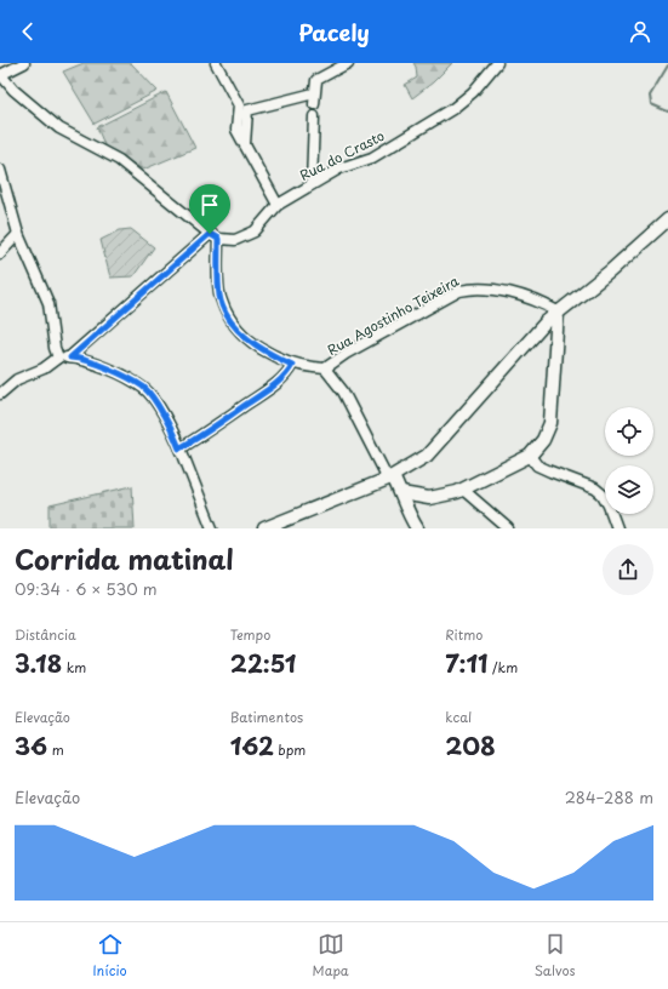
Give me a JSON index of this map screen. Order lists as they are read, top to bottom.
{
  "streets": {
    "street": ["Rua do Crasto", "Rua Agostinho Teixeira"]
  },
  "page": {
    "header": "Pacely",
    "heading": ["Corrida matinal", "09:34 · 6 × 530 m"],
    "stats": [
      ["Distância", "3.18 km"],
      ["Tempo", "22:51"],
      ["Ritmo", "7:11 /km"],
      ["Elevação", "36 m"],
      ["Batimentos", "162 bpm"],
      ["kcal", "208"]
    ],
    "chart": ["Elevação", "284–288 m"],
    "tabs": ["Início", "Mapa", "Salvos"]
  }
}
